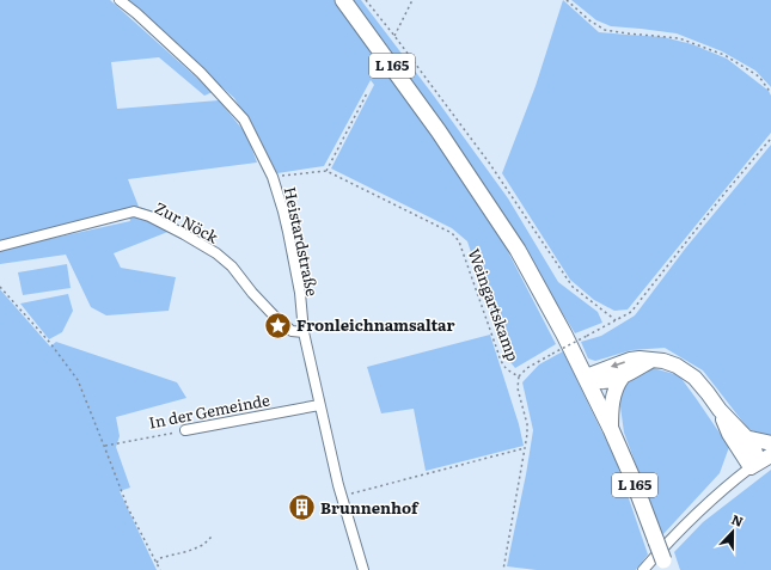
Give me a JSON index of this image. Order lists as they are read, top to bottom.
{
  "streets": {
    "main road": ["L 165"],
    "street": ["Zur Nöck", "Heistardstraße", "In der Gemeinde"],
    "path": ["Weingartskamp"]
  },
  "crossings": [
    ["Zur Nöck", "Heistardstraße"],
    ["Heistardstraße", "In der Gemeinde"]
  ],
  "places": {
    "place": ["Fronleichnamsaltar"],
    "building": ["Brunnenhof"]
  },
  "north": "top"
}
